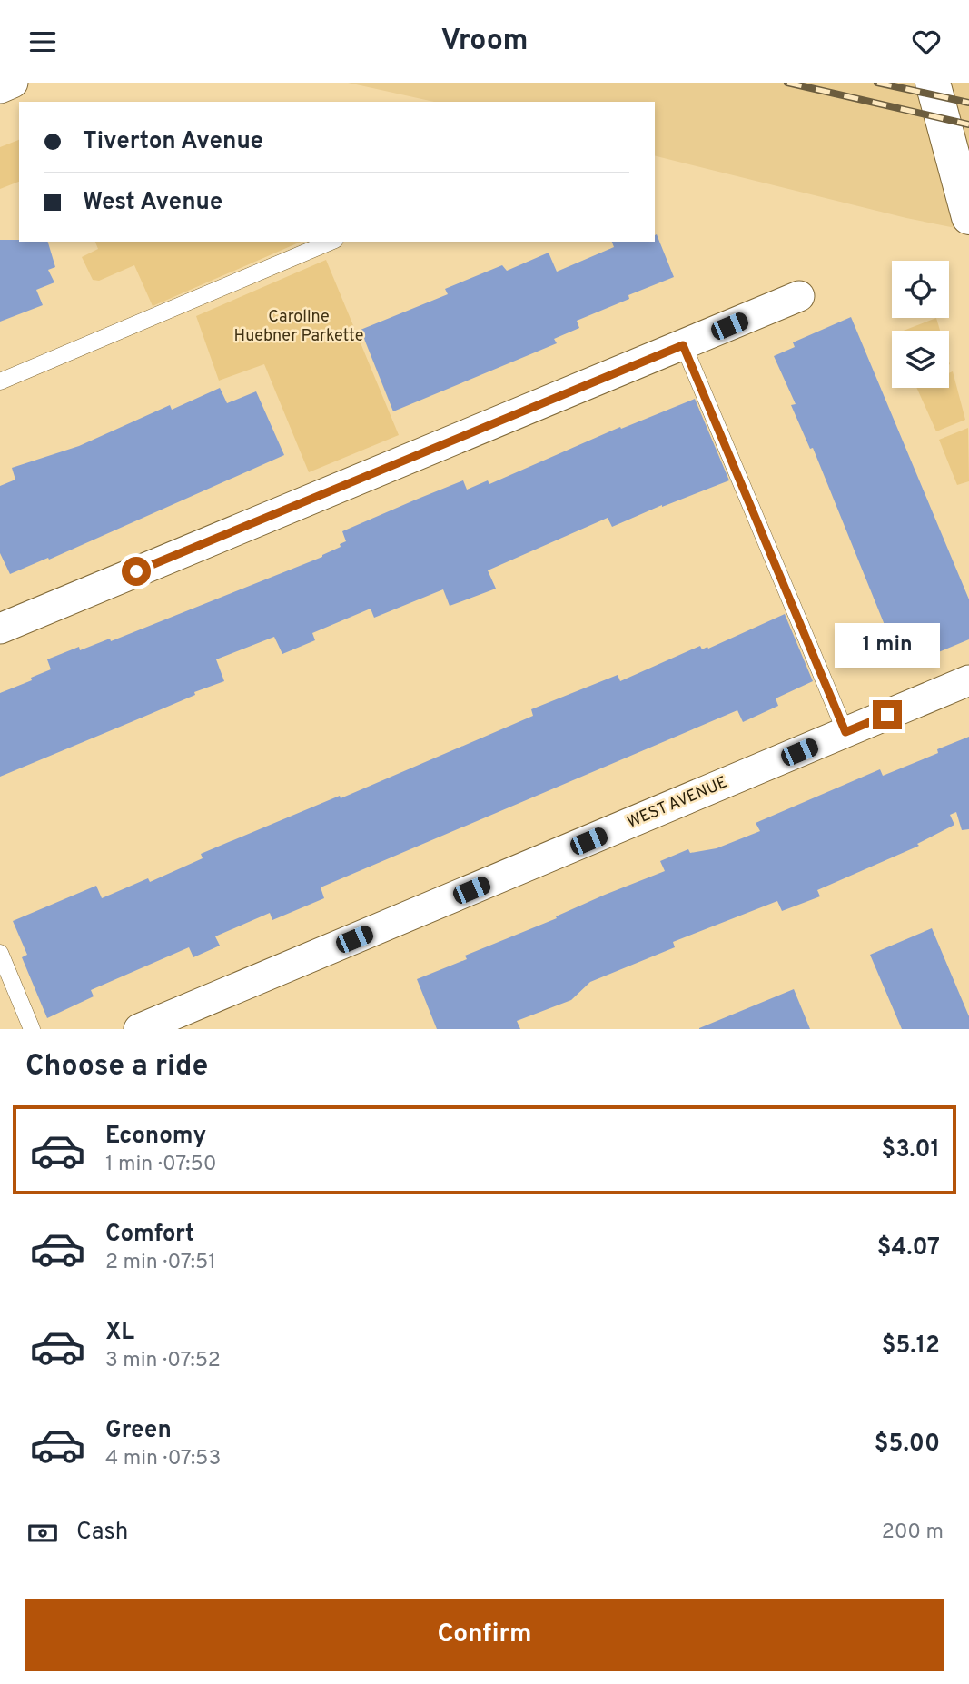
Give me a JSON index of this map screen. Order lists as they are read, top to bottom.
{
  "streets": {
    "street": ["WEST AVENUE"]
  },
  "parks": ["Caroline Huebner Parkette"],
  "page": {
    "header": "Vroom",
    "banner": ["Tiverton Avenue", "West Avenue"],
    "bubble": "1 min",
    "heading": "Choose a ride",
    "list": [
      {
        "name": "Economy",
        "note": "1 min · 07:50",
        "value": "$3.01"
      },
      {
        "name": "Comfort",
        "note": "2 min · 07:51",
        "value": "$4.07"
      },
      {
        "name": "XL",
        "note": "3 min · 07:52",
        "value": "$5.12"
      },
      {
        "name": "Green",
        "note": "4 min · 07:53",
        "value": "$5.00"
      }
    ],
    "pay": ["Cash", "200 m"],
    "buttons": "Confirm"
  }
}
